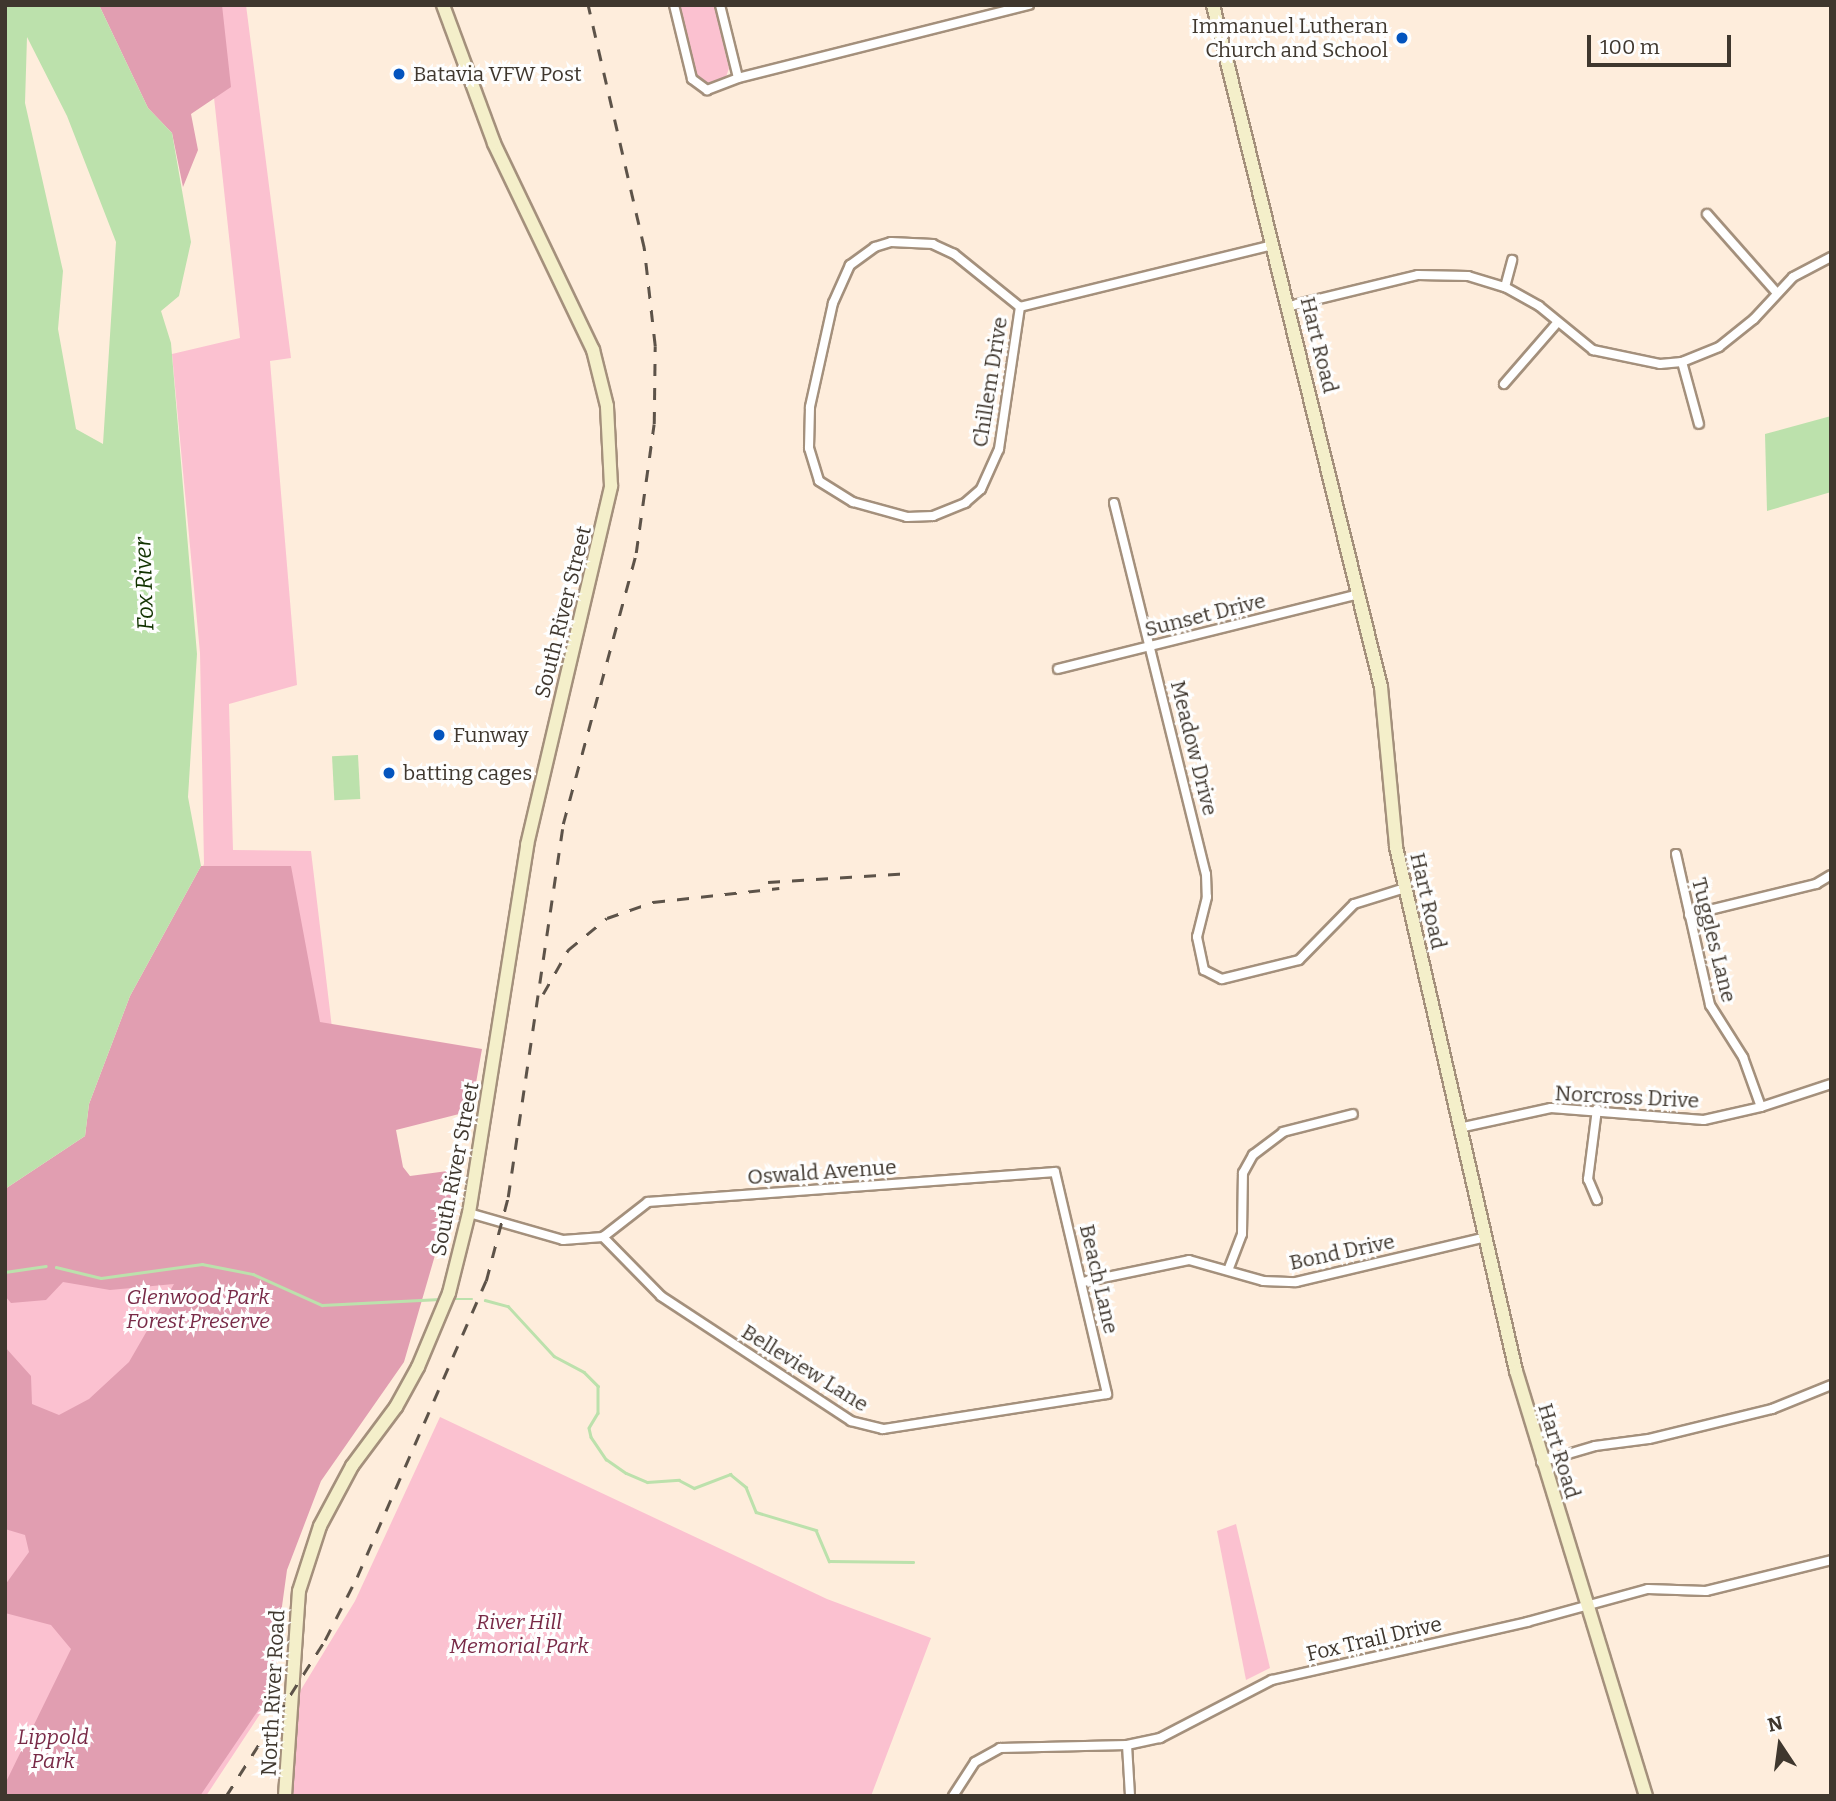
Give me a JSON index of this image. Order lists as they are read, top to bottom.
{
  "streets": {
    "main road": ["Hart Road", "South River Street", "North River Road"],
    "street": [
      "Chillem Drive",
      "Sunset Drive",
      "Meadow Drive",
      "Tuggles Lane",
      "Norcross Drive",
      "Oswald Avenue",
      "Bond Drive",
      "Beach Lane",
      "Belleview Lane",
      "Fox Trail Drive"
    ]
  },
  "crossings": [
    ["Hart Road", "Chillem Drive"],
    ["Hart Road", "Sunset Drive"],
    ["Hart Road", "Meadow Drive"],
    ["Hart Road", "Norcross Drive"],
    ["Hart Road", "Bond Drive"],
    ["Hart Road", "Fox Trail Drive"],
    ["South River Street", "North River Road"],
    ["Sunset Drive", "Meadow Drive"],
    ["Tuggles Lane", "Norcross Drive"],
    ["Oswald Avenue", "Beach Lane"],
    ["Oswald Avenue", "Belleview Lane"],
    ["Bond Drive", "Beach Lane"],
    ["Beach Lane", "Belleview Lane"]
  ],
  "water": ["Fox River"],
  "parks": ["Glenwood Park Forest Preserve", "River Hill Memorial Park", "Lippold Park"],
  "places": [
    "Immanuel Lutheran Church and School",
    "Batavia VFW Post",
    "Funway",
    "batting cages"
  ],
  "scale_bar": "100 m",
  "north": "top"
}
